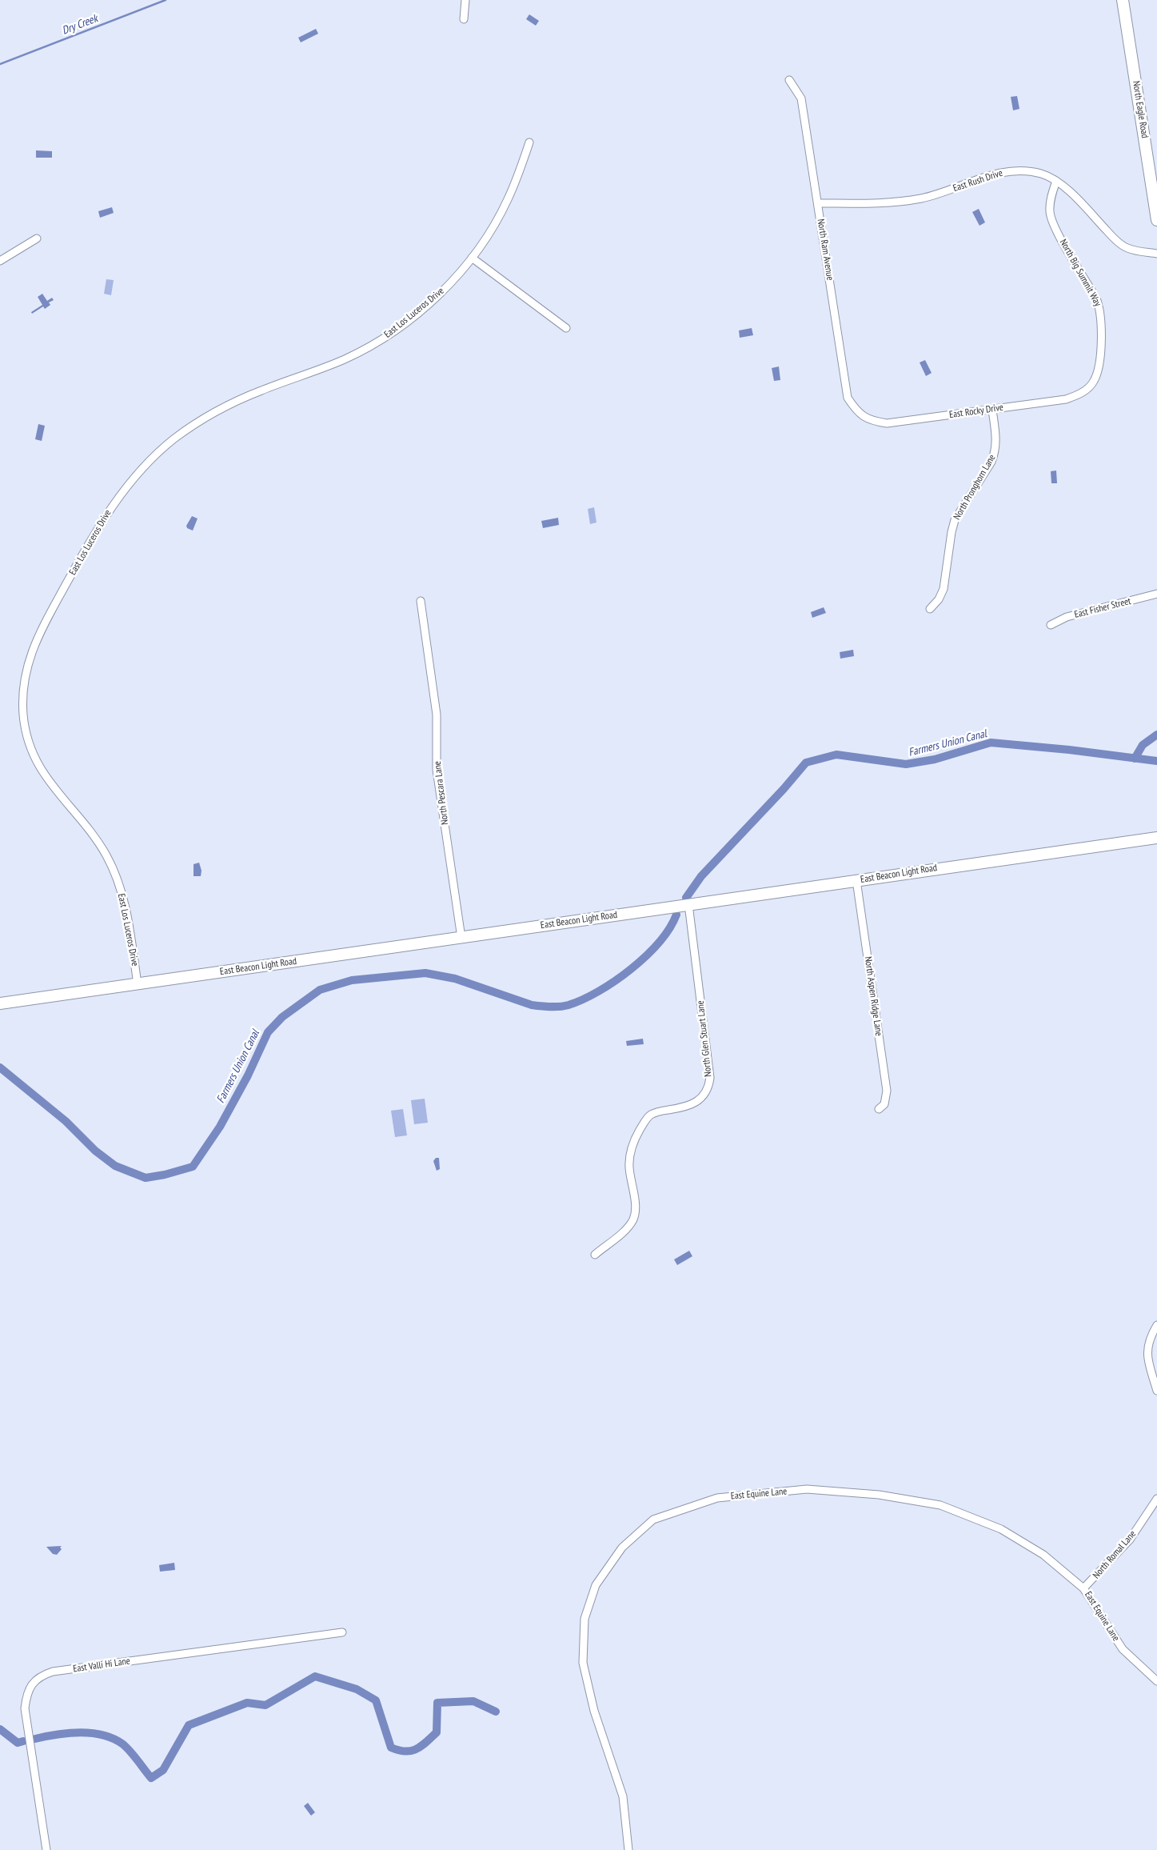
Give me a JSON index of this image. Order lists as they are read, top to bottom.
{
  "streets": {
    "main road": ["North Eagle Road", "East Beacon Light Road"],
    "street": [
      "East Rush Drive",
      "North Ram Avenue",
      "North Big Summit Way",
      "East Los Luceros Drive",
      "East Rocky Drive",
      "North Pronghorn Lane",
      "East Fisher Street",
      "North Pescara Lane",
      "North Aspen Ridge Lane",
      "North Glen Stuart Lane",
      "East Equine Lane",
      "North Romal Lane",
      "East Valli Hi Lane"
    ]
  },
  "crossings": [
    ["East Rush Drive", "North Ram Avenue"],
    ["East Rush Drive", "North Big Summit Way"],
    ["North Ram Avenue", "East Rocky Drive"],
    ["North Big Summit Way", "East Rocky Drive"],
    ["East Los Luceros Drive", "East Beacon Light Road"],
    ["East Rocky Drive", "North Pronghorn Lane"],
    ["North Pescara Lane", "East Beacon Light Road"],
    ["East Beacon Light Road", "North Aspen Ridge Lane"],
    ["East Beacon Light Road", "North Glen Stuart Lane"],
    ["East Equine Lane", "North Romal Lane"]
  ],
  "water": ["Dry Creek", "Farmers Union Canal"]
}
